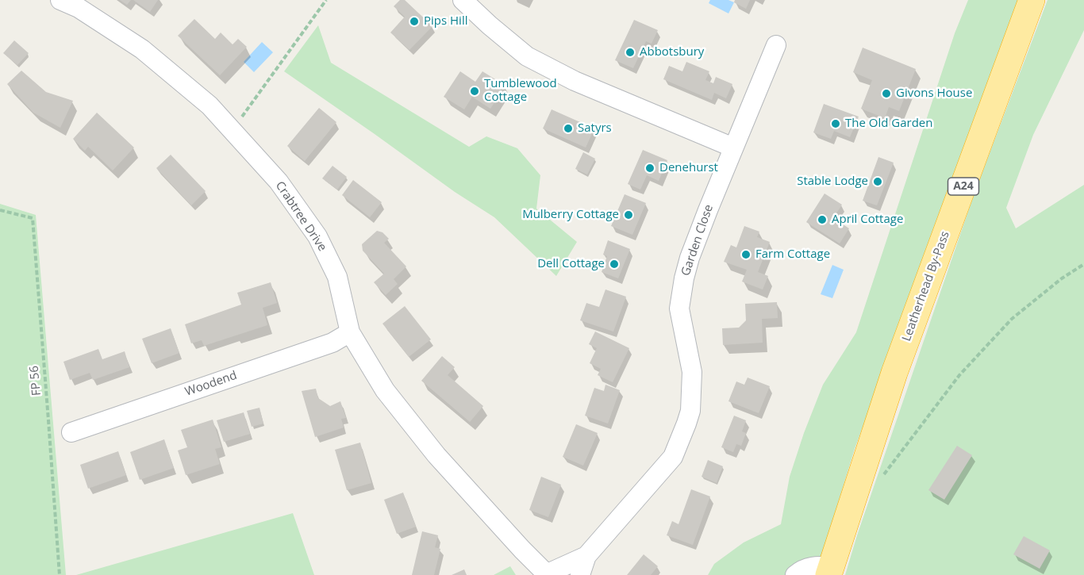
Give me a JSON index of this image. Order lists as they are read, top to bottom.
{
  "streets": {
    "highway": ["A24", "Leatherhead By-Pass"],
    "street": ["Crabtree Drive", "Garden Close", "Woodend"],
    "path": ["FP 56"]
  },
  "crossings": [
    ["Crabtree Drive", "Garden Close"],
    ["Crabtree Drive", "Woodend"]
  ],
  "places": [
    "Pips Hill",
    "Abbotsbury",
    "Tumblewood Cottage",
    "Givons House",
    "The Old Garden",
    "Satyrs",
    "Denehurst",
    "Stable Lodge",
    "Mulberry Cottage",
    "April Cottage",
    "Farm Cottage",
    "Dell Cottage"
  ]
}
